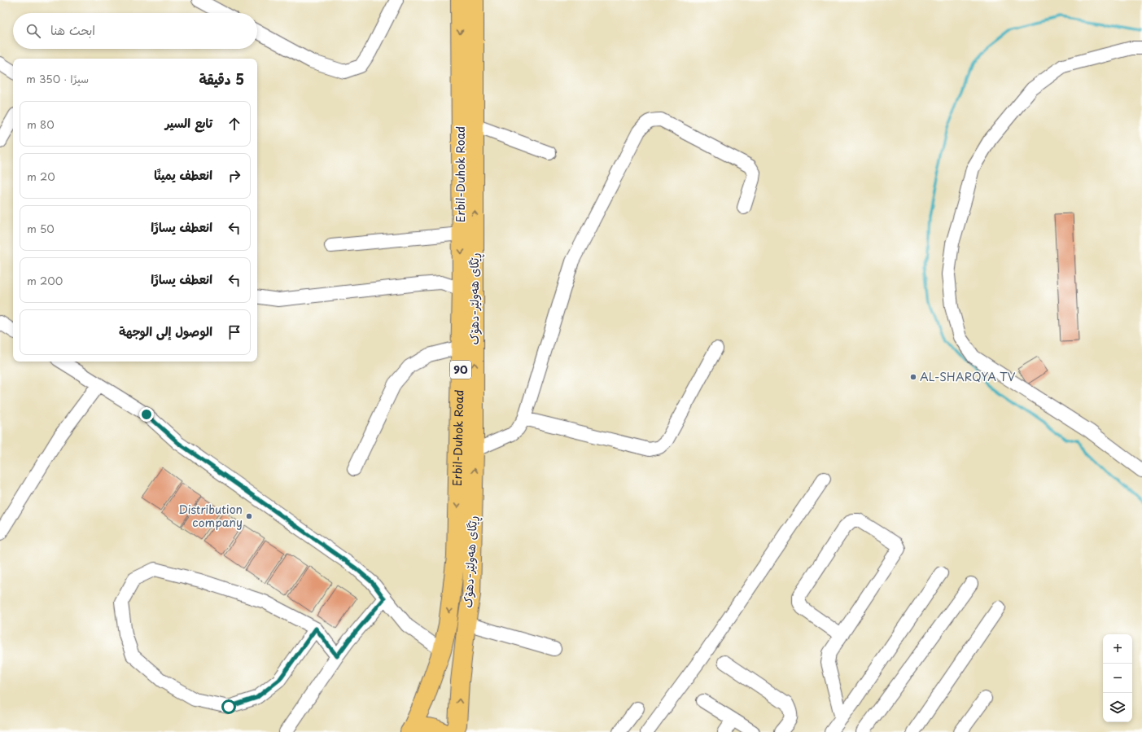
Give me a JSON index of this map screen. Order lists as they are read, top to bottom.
{
  "streets": {
    "highway": ["Erbil-Duhok Road", "ڕێگای هەولێر-دهۆک", "90"]
  },
  "crossings": [
    ["Erbil-Duhok Road", "90"]
  ],
  "one_way": ["Erbil-Duhok Road", "ڕێگای هەولێر-دهۆک"],
  "places": ["AL-SHARQYA TV", "Distribution company"],
  "page": {
    "search": "ابحث هنا",
    "heading": ["5 دقيقة", "سيرًا · 350 m"],
    "list": [
      ["تابع السير", "80 m"],
      ["انعطف يمينًا", "20 m"],
      ["انعطف يسارًا", "50 m"],
      ["انعطف يسارًا", "200 m"],
      "الوصول إلى الوجهة"
    ],
    "map_buttons": ["+", "−"]
  }
}
